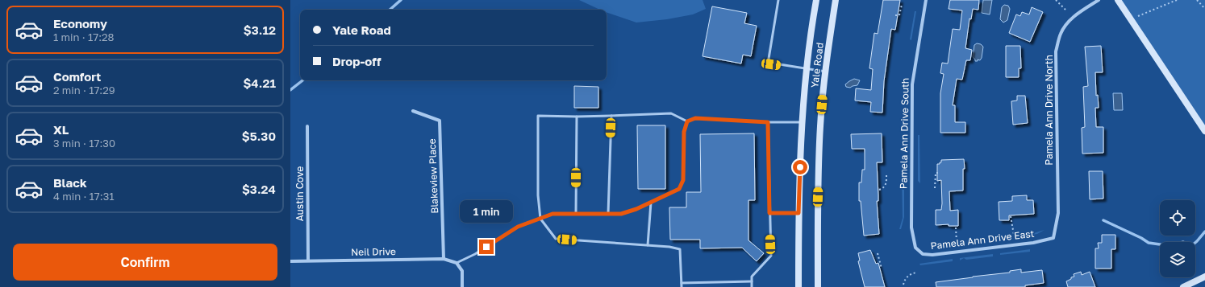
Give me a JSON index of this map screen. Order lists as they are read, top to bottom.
{
  "streets": {
    "main road": ["Yale Road"],
    "street": [
      "Pamela Ann Drive North",
      "Pamela Ann Drive South",
      "Blakeview Place",
      "Austin Cove",
      "Pamela Ann Drive East",
      "Neil Drive"
    ]
  },
  "crossings": [
    ["Pamela Ann Drive North", "Pamela Ann Drive East"],
    ["Pamela Ann Drive South", "Pamela Ann Drive East"],
    ["Blakeview Place", "Neil Drive"],
    ["Austin Cove", "Neil Drive"]
  ],
  "page": {
    "list": [
      {
        "name": "Economy",
        "note": "1 min · 17:28",
        "value": "$3.12"
      },
      {
        "name": "Comfort",
        "note": "2 min · 17:29",
        "value": "$4.21"
      },
      {
        "name": "XL",
        "note": "3 min · 17:30",
        "value": "$5.30"
      },
      {
        "name": "Black",
        "note": "4 min · 17:31",
        "value": "$3.24"
      }
    ],
    "banner": ["Yale Road", "Drop-off"],
    "bubble": "1 min",
    "buttons": "Confirm"
  }
}
